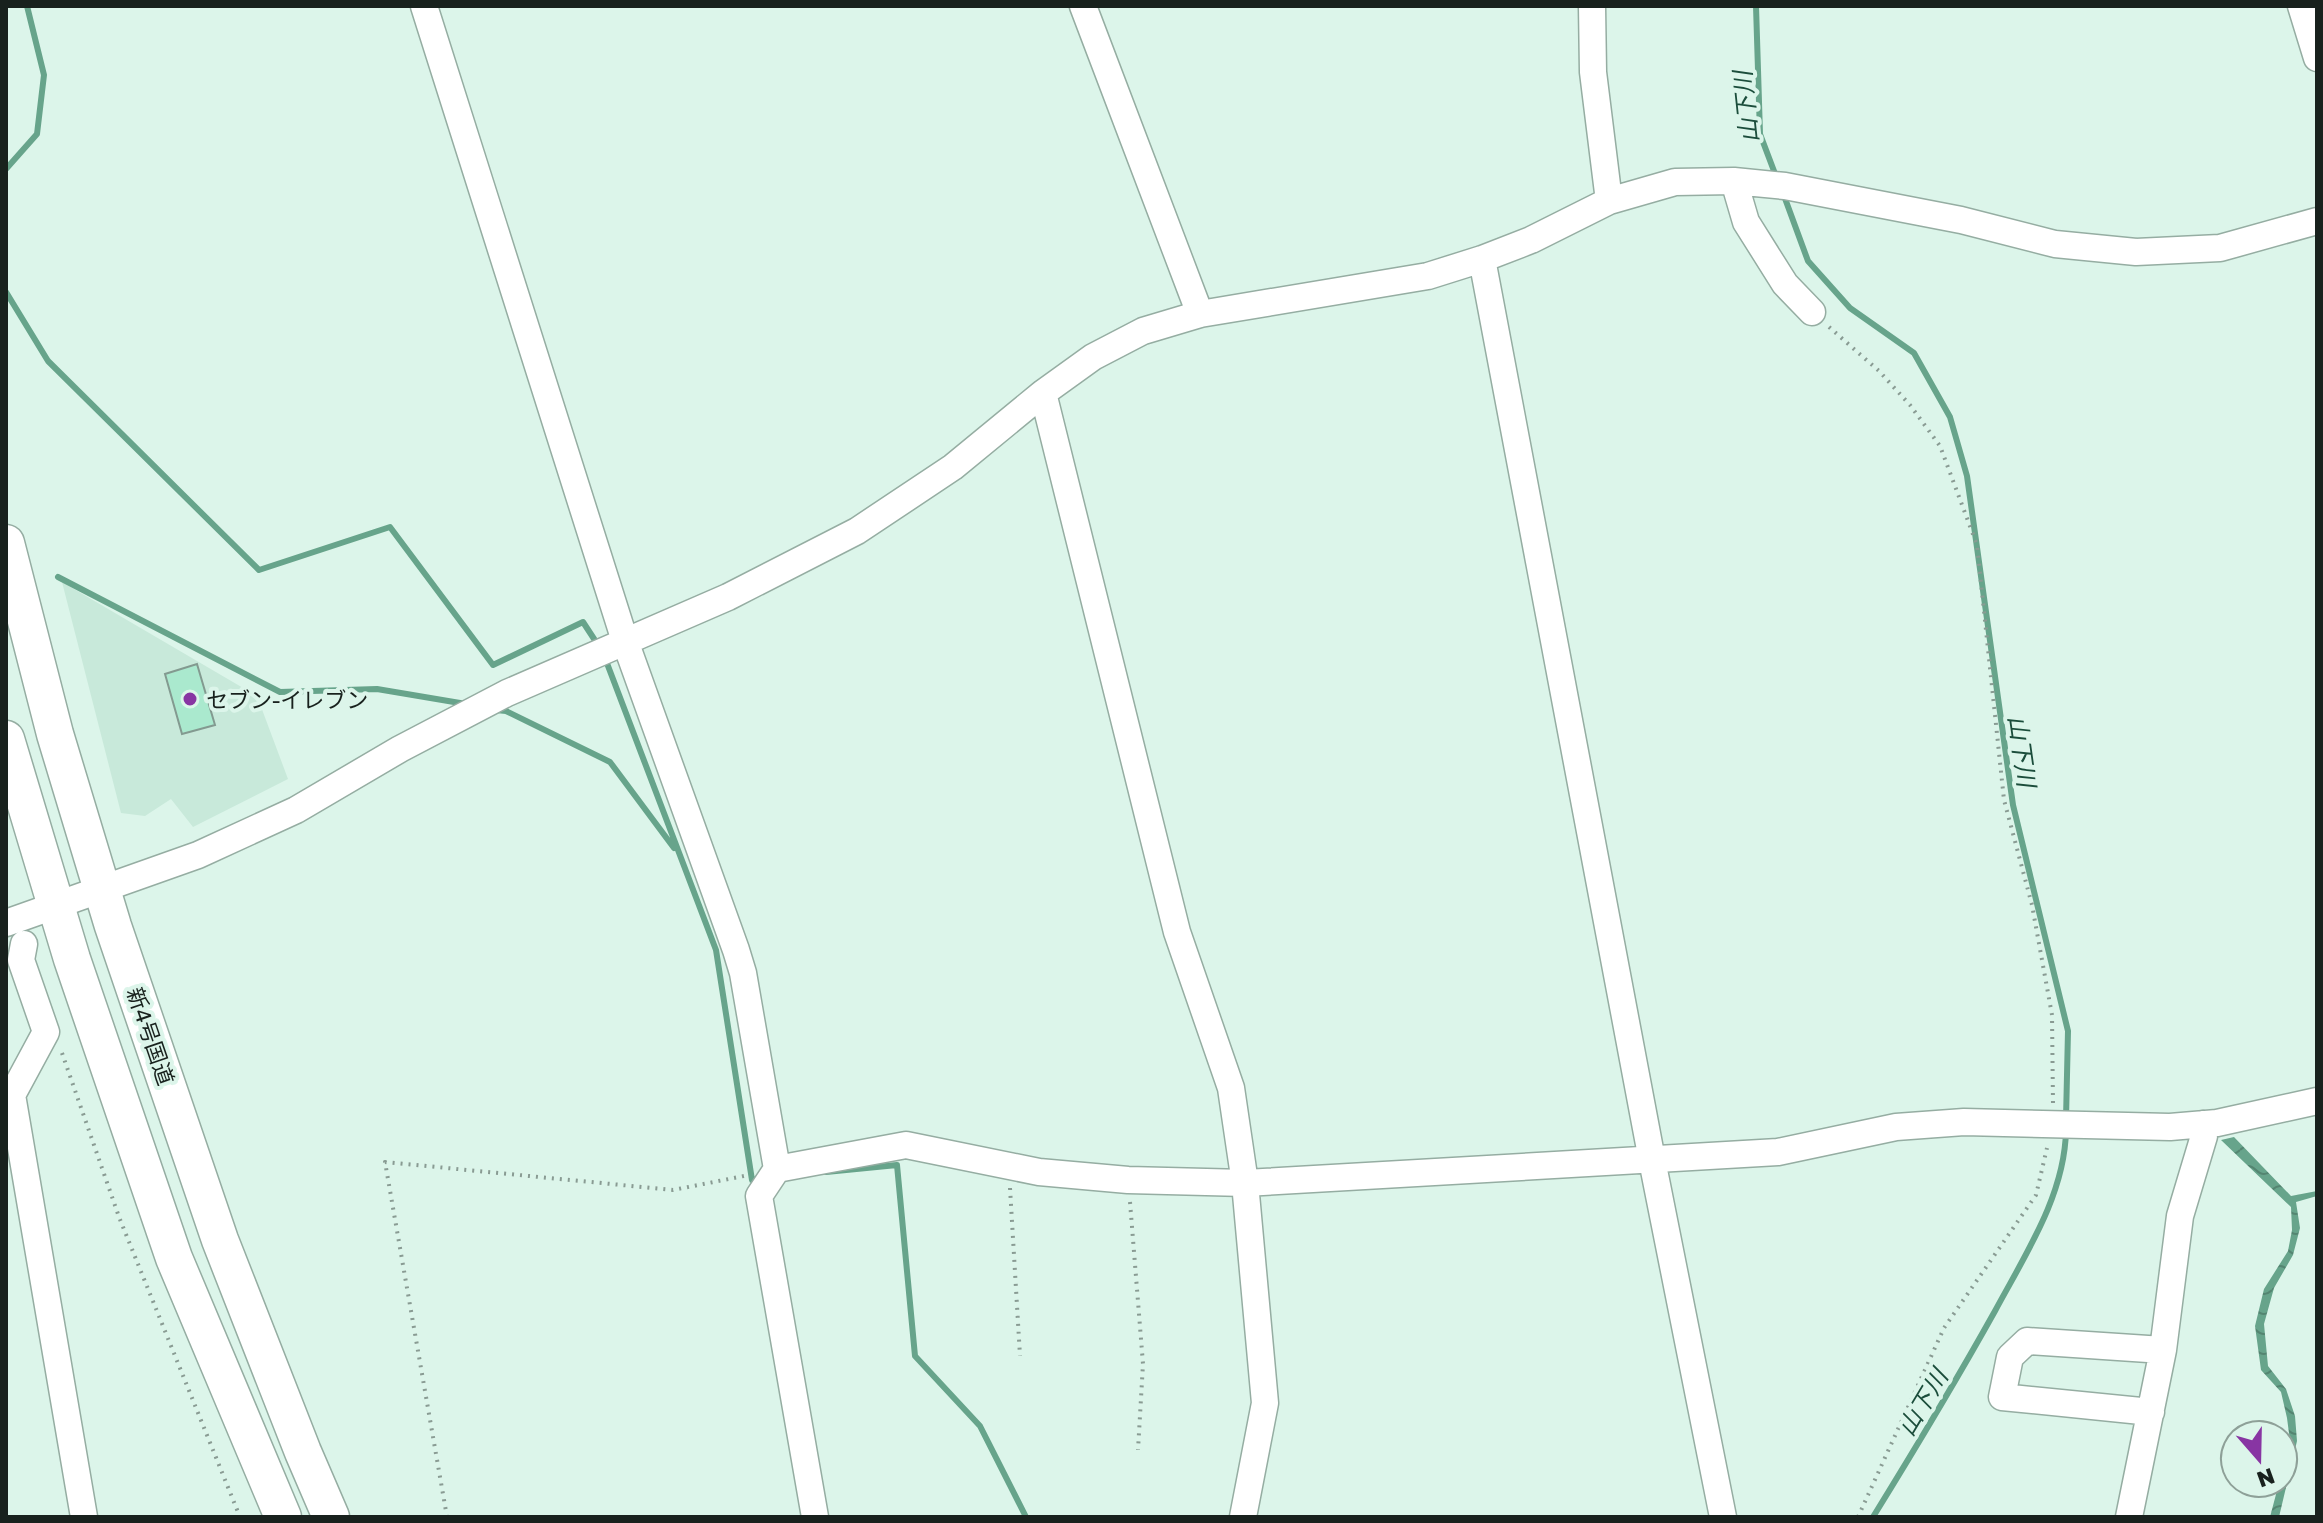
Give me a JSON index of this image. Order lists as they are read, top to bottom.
{
  "streets": {
    "highway": ["新4号国道"]
  },
  "water": ["山下川"],
  "places": ["セブン-イレブン"],
  "north": "bottom"
}
